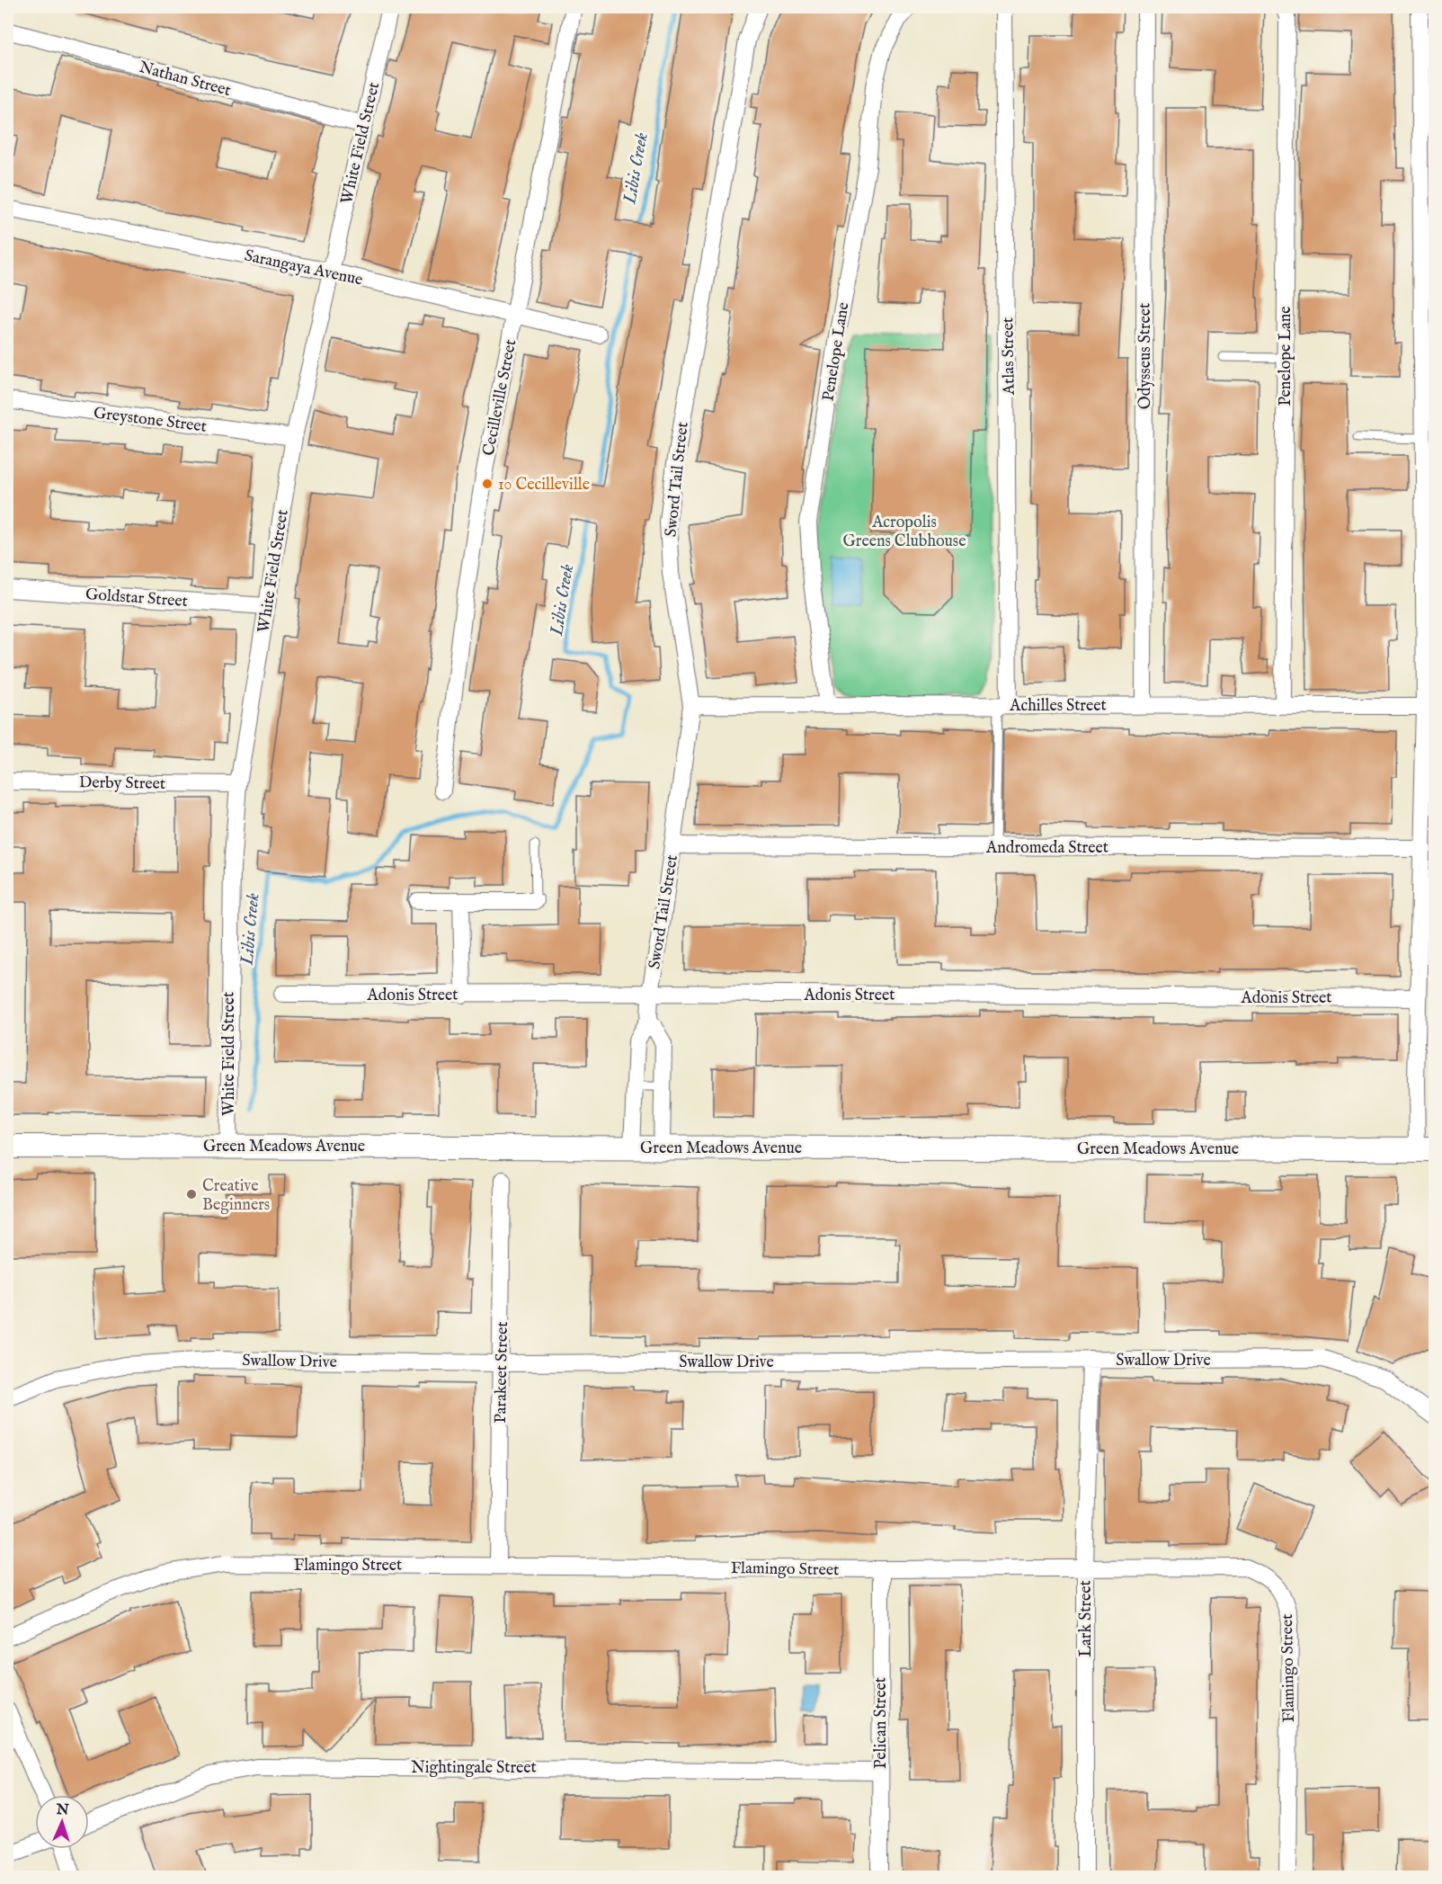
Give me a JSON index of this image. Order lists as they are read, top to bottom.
{
  "streets": {
    "street": [
      "Nathan Street",
      "White Field Street",
      "Sarangaya Avenue",
      "Penelope Lane",
      "Atlas Street",
      "Odysseus Street",
      "Cecilleville Street",
      "Greystone Street",
      "Sword Tail Street",
      "Goldstar Street",
      "Achilles Street",
      "Derby Street",
      "Andromeda Street",
      "Adonis Street",
      "Green Meadows Avenue",
      "Swallow Drive",
      "Parakeet Street",
      "Flamingo Street",
      "Lark Street",
      "Pelican Street",
      "Nightingale Street"
    ]
  },
  "crossings": [
    ["Nathan Street", "White Field Street"],
    ["White Field Street", "Sarangaya Avenue"],
    ["White Field Street", "Greystone Street"],
    ["White Field Street", "Goldstar Street"],
    ["White Field Street", "Derby Street"],
    ["White Field Street", "Green Meadows Avenue"],
    ["Sarangaya Avenue", "Cecilleville Street"],
    ["Penelope Lane", "Achilles Street"],
    ["Atlas Street", "Achilles Street"],
    ["Odysseus Street", "Achilles Street"],
    ["Sword Tail Street", "Achilles Street"],
    ["Sword Tail Street", "Andromeda Street"],
    ["Sword Tail Street", "Adonis Street"],
    ["Sword Tail Street", "Green Meadows Avenue"],
    ["Swallow Drive", "Parakeet Street"],
    ["Swallow Drive", "Lark Street"],
    ["Parakeet Street", "Flamingo Street"],
    ["Flamingo Street", "Lark Street"],
    ["Flamingo Street", "Pelican Street"],
    ["Pelican Street", "Nightingale Street"]
  ],
  "water": ["Libis Creek"],
  "parks": ["Acropolis Greens Clubhouse"],
  "places": ["10 Cecilleville", "Creative Beginners"],
  "north": "top"
}
